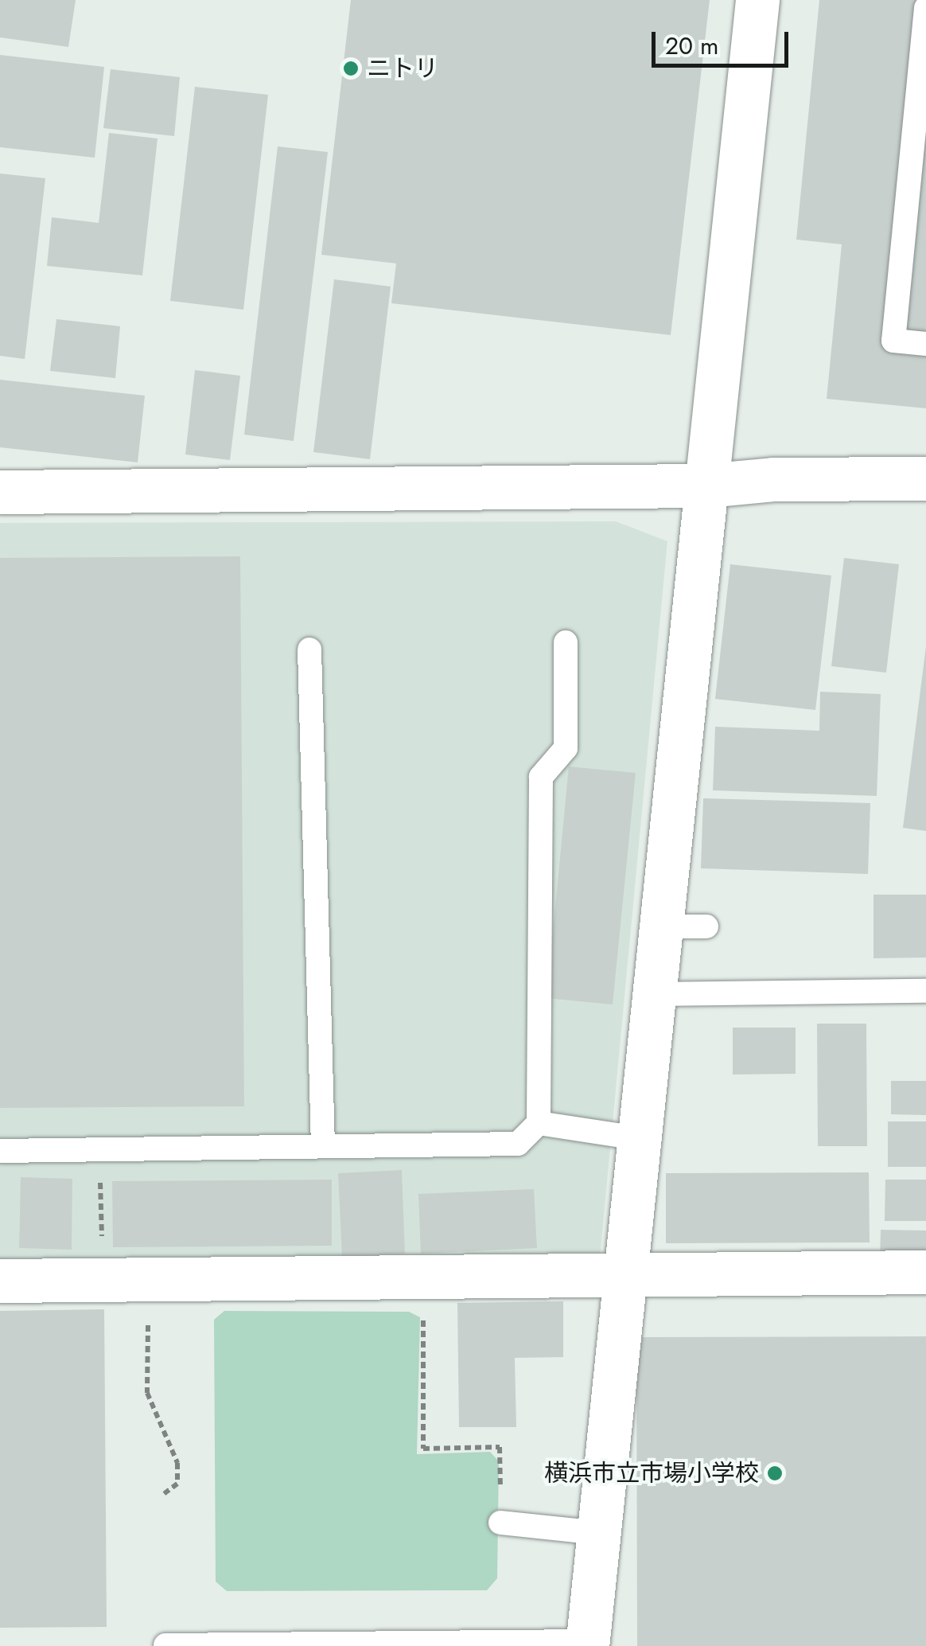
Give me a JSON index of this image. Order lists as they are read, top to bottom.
{
  "places": ["ニトリ", "横浜市立市場小学校"],
  "scale_bar": "20 m"
}
